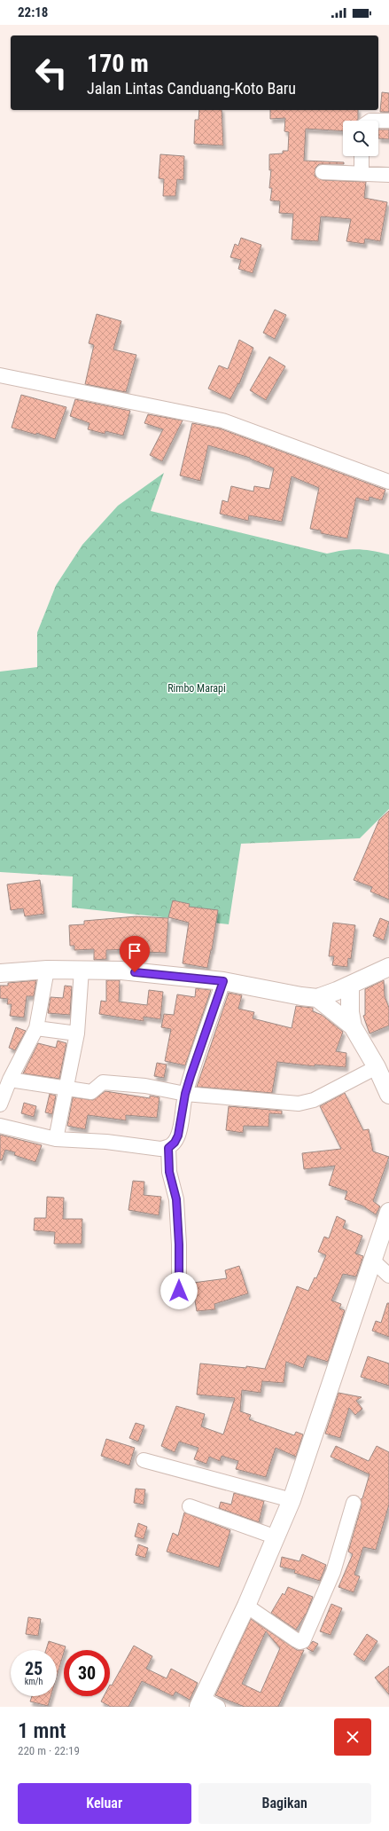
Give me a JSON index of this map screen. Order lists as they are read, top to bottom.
{
  "parks": ["Rimbo Marapi"],
  "page": {
    "status": "22:18",
    "turn": ["170 m", "Jalan Lintas Canduang-Koto Baru"],
    "speed": "25 km/h",
    "limit": "30",
    "heading": ["1 mnt", "220 m · 22:19"],
    "buttons": ["Keluar", "Bagikan"]
  }
}
